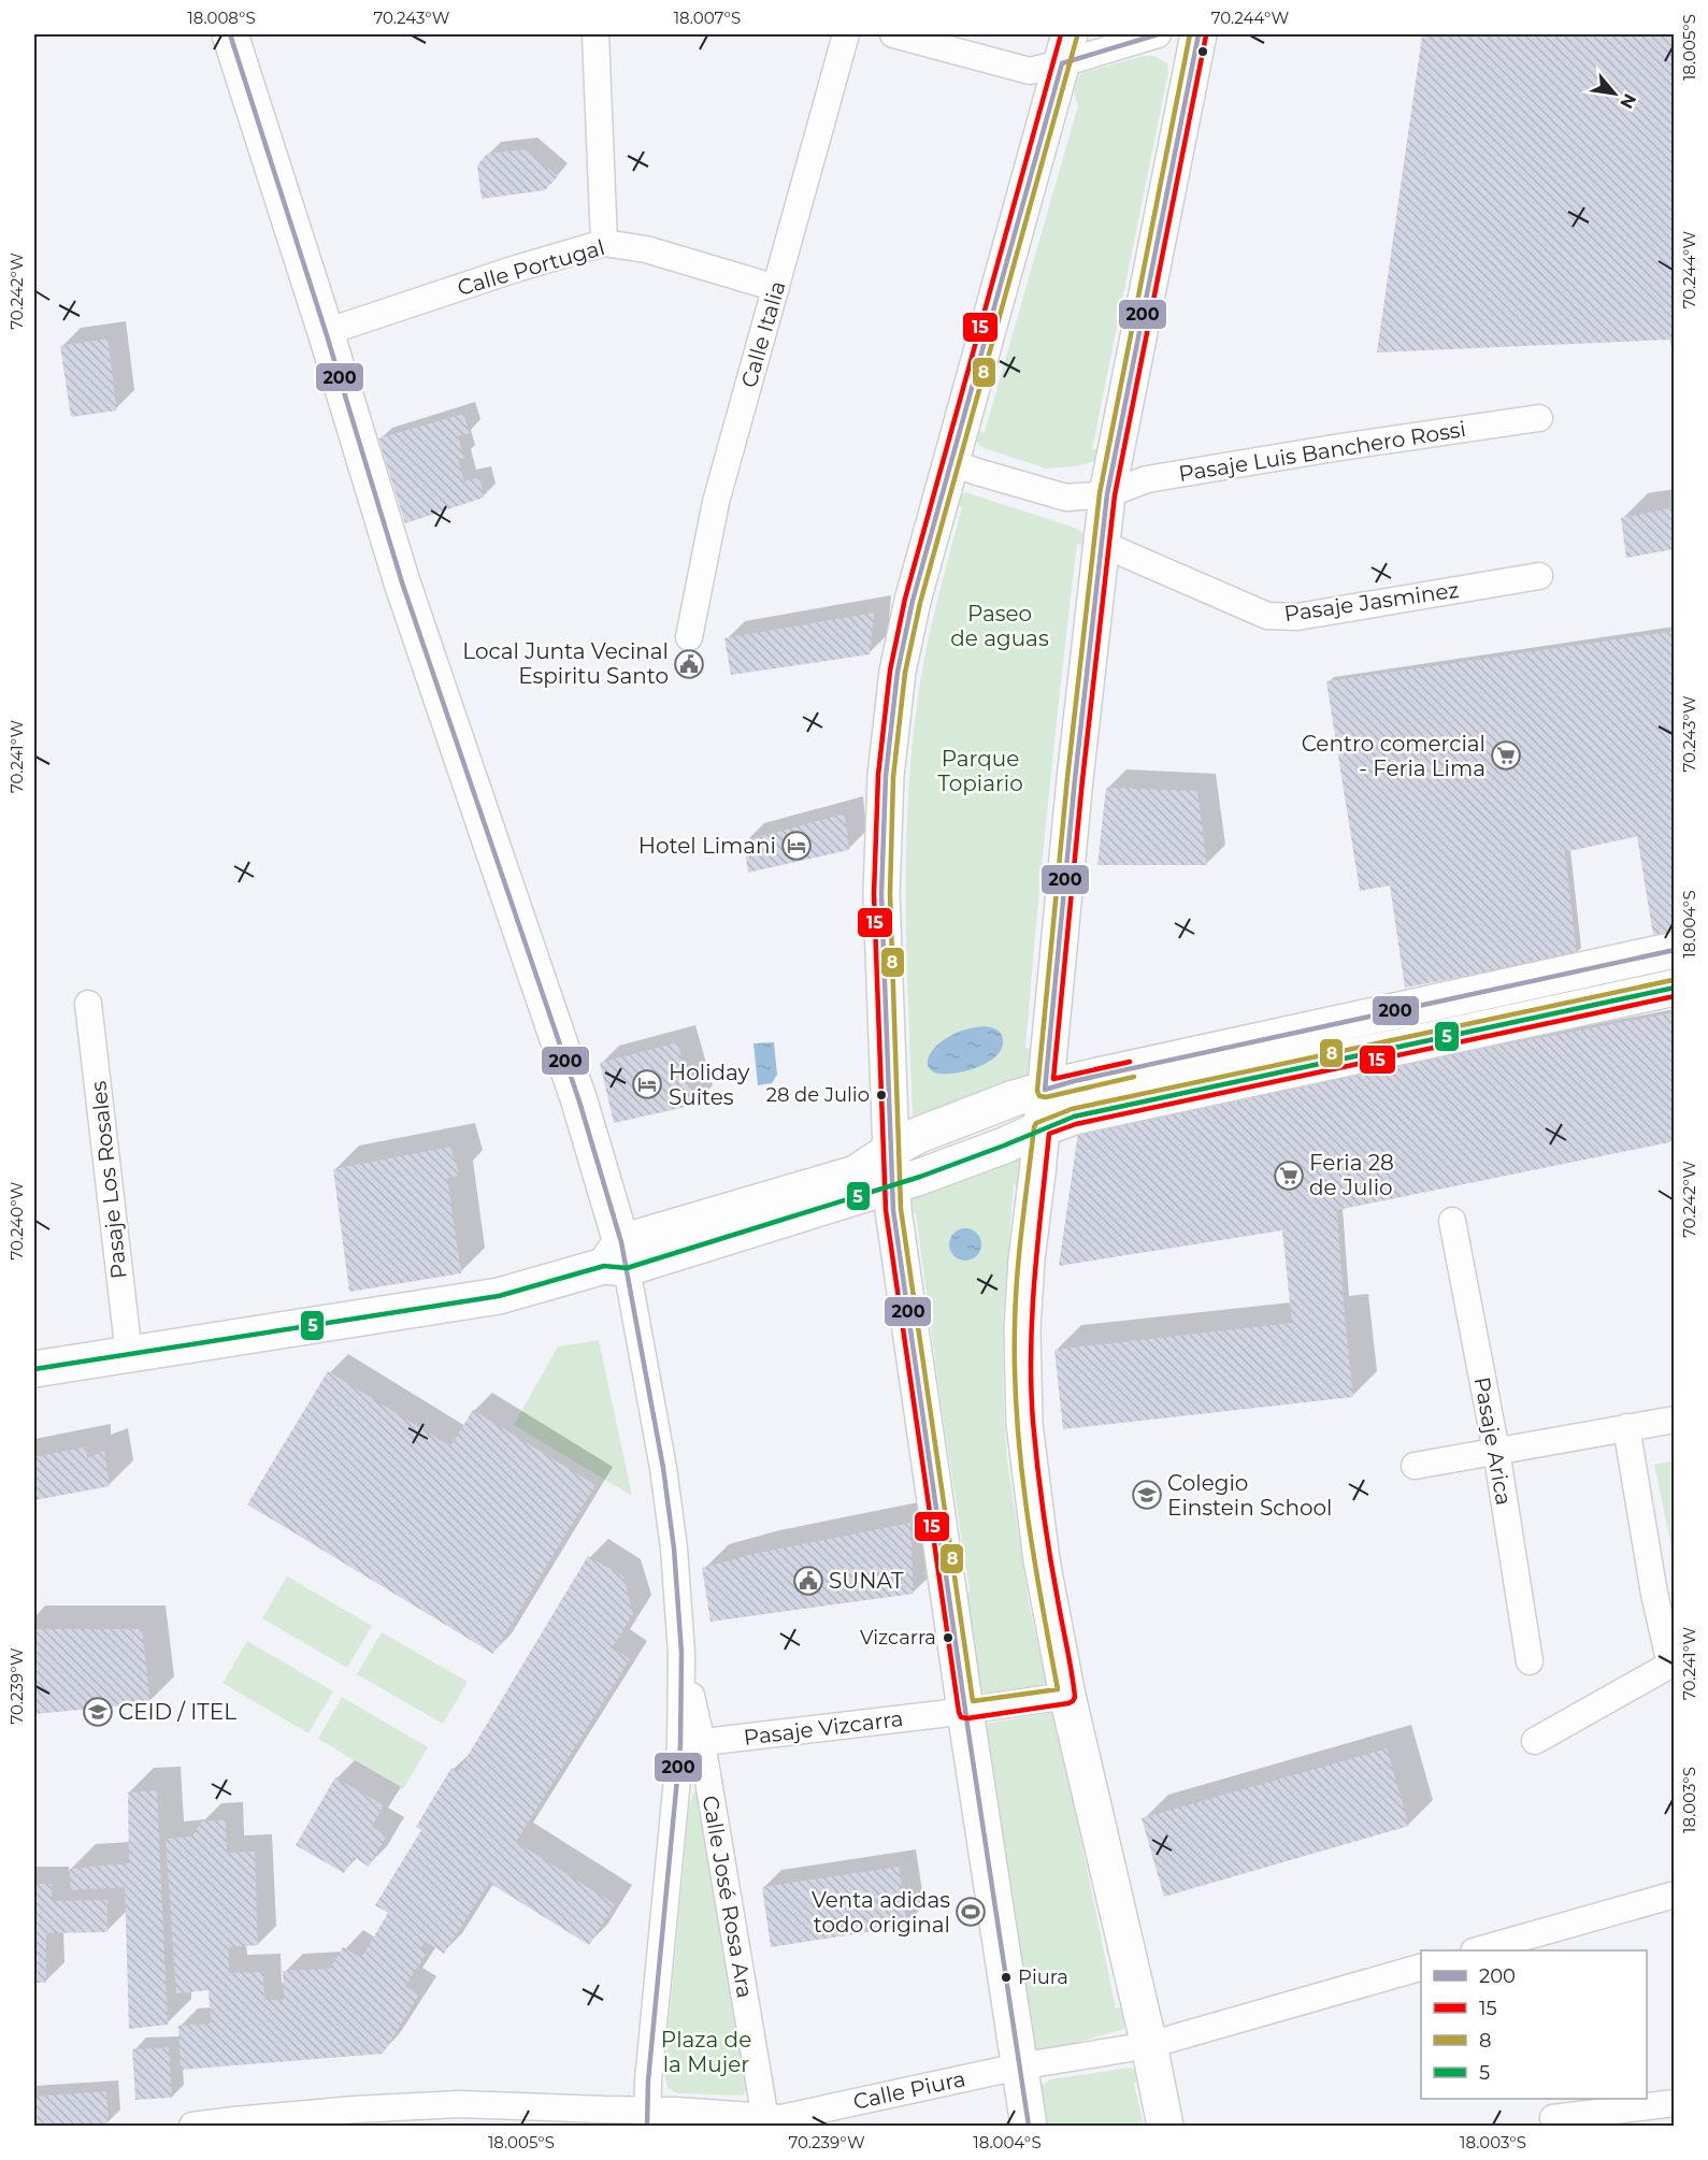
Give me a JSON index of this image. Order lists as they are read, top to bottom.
{
  "streets": {
    "street": [
      "Calle Portugal",
      "Calle Italia",
      "Pasaje Luis Banchero Rossi",
      "Pasaje Jasminez",
      "Pasaje Los Rosales",
      "Pasaje Arica",
      "Pasaje Vizcarra",
      "Calle José Rosa Ara",
      "Calle Piura"
    ]
  },
  "crossings": [
    ["Calle Portugal", "Calle Italia"],
    ["Pasaje Vizcarra", "Calle José Rosa Ara"],
    ["Calle José Rosa Ara", "Calle Piura"]
  ],
  "parks": ["Paseo de aguas", "Parque Topiario", "Plaza de la Mujer"],
  "places": {
    "public building": ["Local Junta Vecinal Espiritu Santo", "SUNAT"],
    "supermarket": ["Centro comercial - Feria Lima", "Feria 28 de Julio"],
    "hotel": ["Hotel Limani", "Holiday Suites"],
    "other": ["28 de Julio", "Vizcarra", "Piura"],
    "school or university": ["Colegio Einstein School", "CEID / ITEL"],
    "sports": ["Venta adidas todo original"]
  },
  "lines": [
    "transit line 200",
    "transit line 15",
    "transit line 8",
    "transit line 5"
  ],
  "legend": [
    "200",
    "15",
    "8",
    "5"
  ],
  "north": "bottom right",
  "coordinates": [
    "18.008°S",
    "70.243°W",
    "18.007°S",
    "70.244°W",
    "18.005°S",
    "70.242°W",
    "70.241°W",
    "18.004°S",
    "70.240°W",
    "70.239°W",
    "18.003°S"
  ]
}
